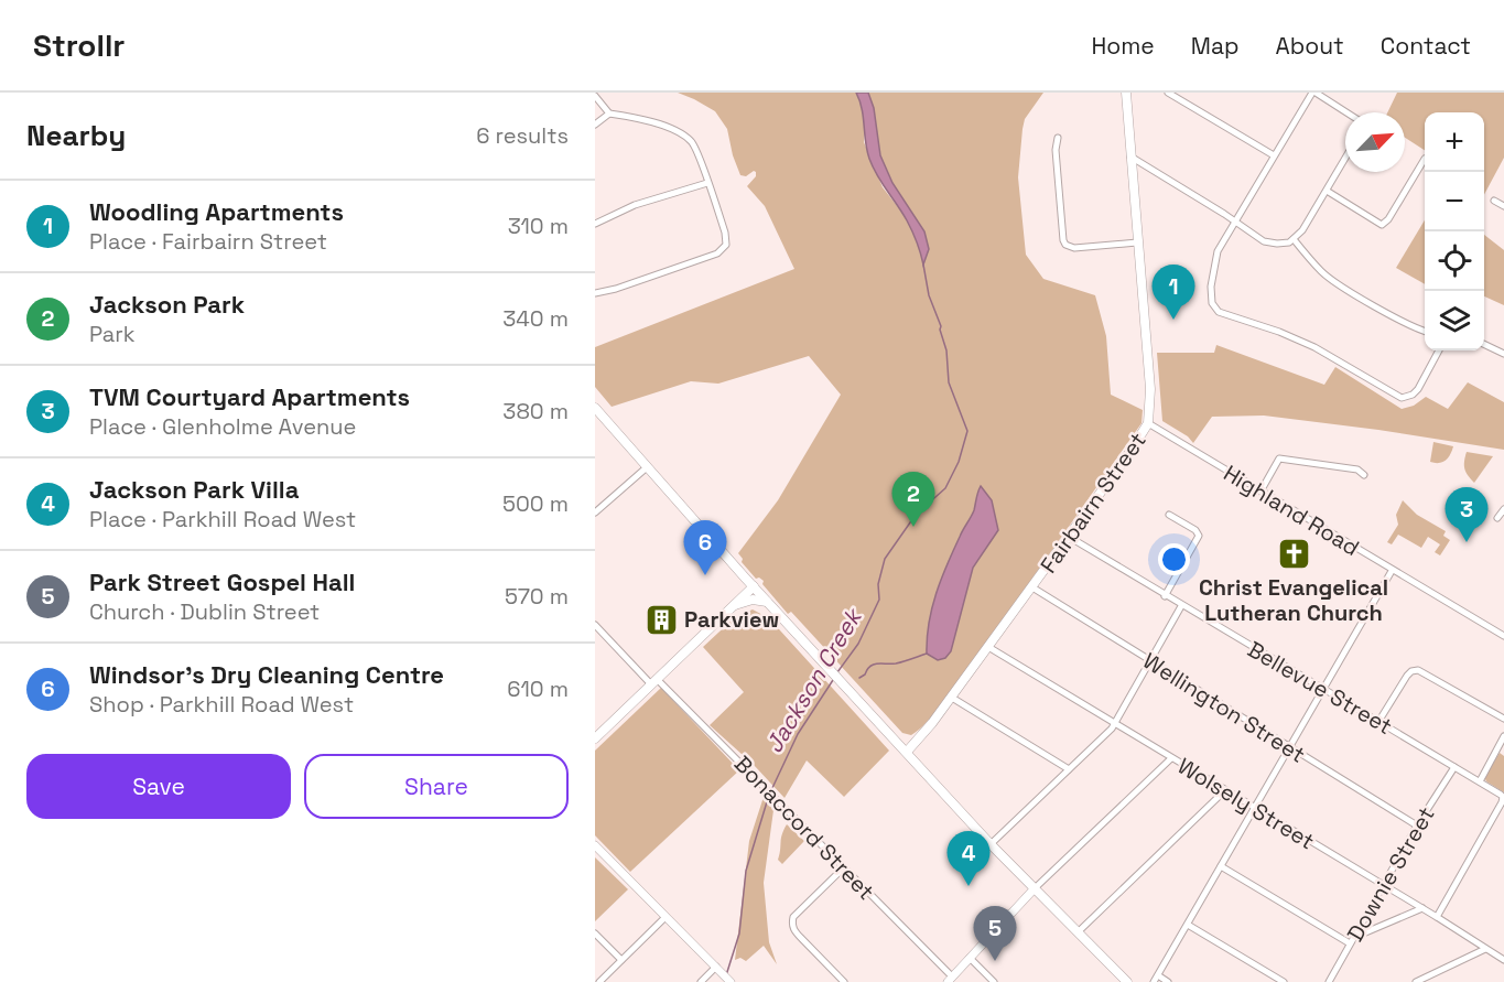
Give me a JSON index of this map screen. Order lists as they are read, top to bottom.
{
  "streets": {
    "main road": ["Fairbairn Street"],
    "street": [
      "Highland Road",
      "Bellevue Street",
      "Wellington Street",
      "Wolsely Street",
      "Bonaccord Street",
      "Downie Street"
    ]
  },
  "crossings": [
    ["Fairbairn Street", "Highland Road"],
    ["Fairbairn Street", "Bellevue Street"],
    ["Fairbairn Street", "Wellington Street"],
    ["Fairbairn Street", "Wolsely Street"],
    ["Bellevue Street", "Downie Street"],
    ["Wellington Street", "Downie Street"],
    ["Wolsely Street", "Downie Street"]
  ],
  "water": ["Jackson Creek"],
  "places": {
    "church": ["Christ Evangelical Lutheran Church"],
    "building": ["Parkview"]
  },
  "north": "top right",
  "page": {
    "header": "Strollr",
    "nav": [
      "Home",
      "Map",
      "About",
      "Contact"
    ],
    "heading": ["Nearby", "6 results"],
    "map_buttons": ["+", "−"],
    "list": [
      {
        "mark": "1",
        "name": "Woodling Apartments",
        "note": "Place · Fairbairn Street",
        "value": "310 m"
      },
      {
        "mark": "2",
        "name": "Jackson Park",
        "note": "Park",
        "value": "340 m"
      },
      {
        "mark": "3",
        "name": "TVM Courtyard Apartments",
        "note": "Place · Glenholme Avenue",
        "value": "380 m"
      },
      {
        "mark": "4",
        "name": "Jackson Park Villa",
        "note": "Place · Parkhill Road West",
        "value": "500 m"
      },
      {
        "mark": "5",
        "name": "Park Street Gospel Hall",
        "note": "Church · Dublin Street",
        "value": "570 m"
      },
      {
        "mark": "6",
        "name": "Windsor's Dry Cleaning Centre",
        "note": "Shop · Parkhill Road West",
        "value": "610 m"
      }
    ],
    "pins": [
      "1",
      "2",
      "3",
      "6",
      "4",
      "5"
    ],
    "buttons": ["Save", "Share"]
  }
}
